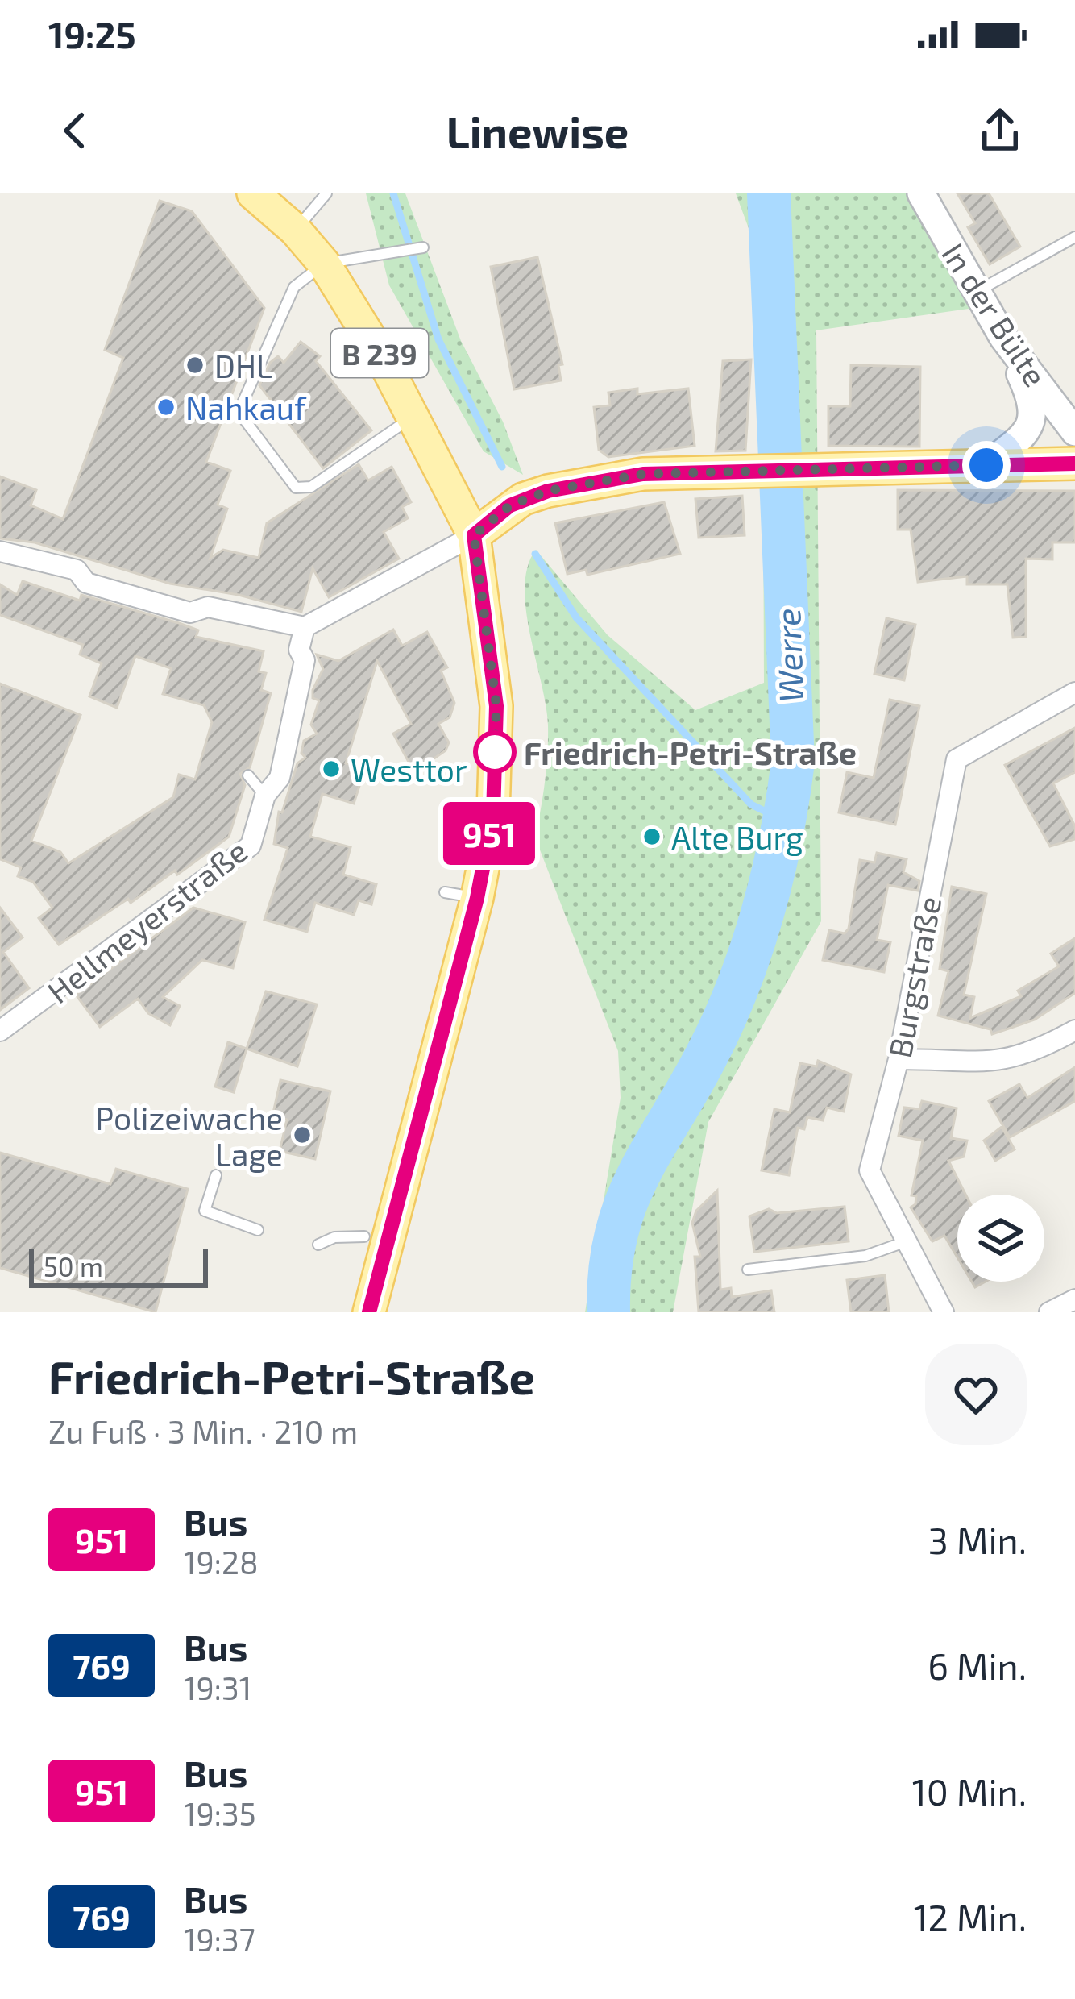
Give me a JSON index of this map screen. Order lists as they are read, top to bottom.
{
  "streets": {
    "main road": ["B 239"],
    "street": ["In der Bülte", "Hellmeyerstraße", "Burgstraße"]
  },
  "water": ["Werre"],
  "places": [
    "DHL",
    "Nahkauf",
    "Friedrich-Petri-Straße",
    "Westtor",
    "Alte Burg",
    "Polizeiwache Lage"
  ],
  "lines": ["bus line 951"],
  "scale_bar": "50 m",
  "page": {
    "status": "19:25",
    "header": "Linewise",
    "on_map": "951",
    "scale": "50 m",
    "heading": ["Friedrich-Petri-Straße", "Zu Fuß · 3 Min. · 210 m"],
    "list": [
      {
        "mark": "951",
        "name": "Bus",
        "note": "19:28",
        "value": "3 Min."
      },
      {
        "mark": "769",
        "name": "Bus",
        "note": "19:31",
        "value": "6 Min."
      },
      {
        "mark": "951",
        "name": "Bus",
        "note": "19:35",
        "value": "10 Min."
      },
      {
        "mark": "769",
        "name": "Bus",
        "note": "19:37",
        "value": "12 Min."
      }
    ]
  }
}
